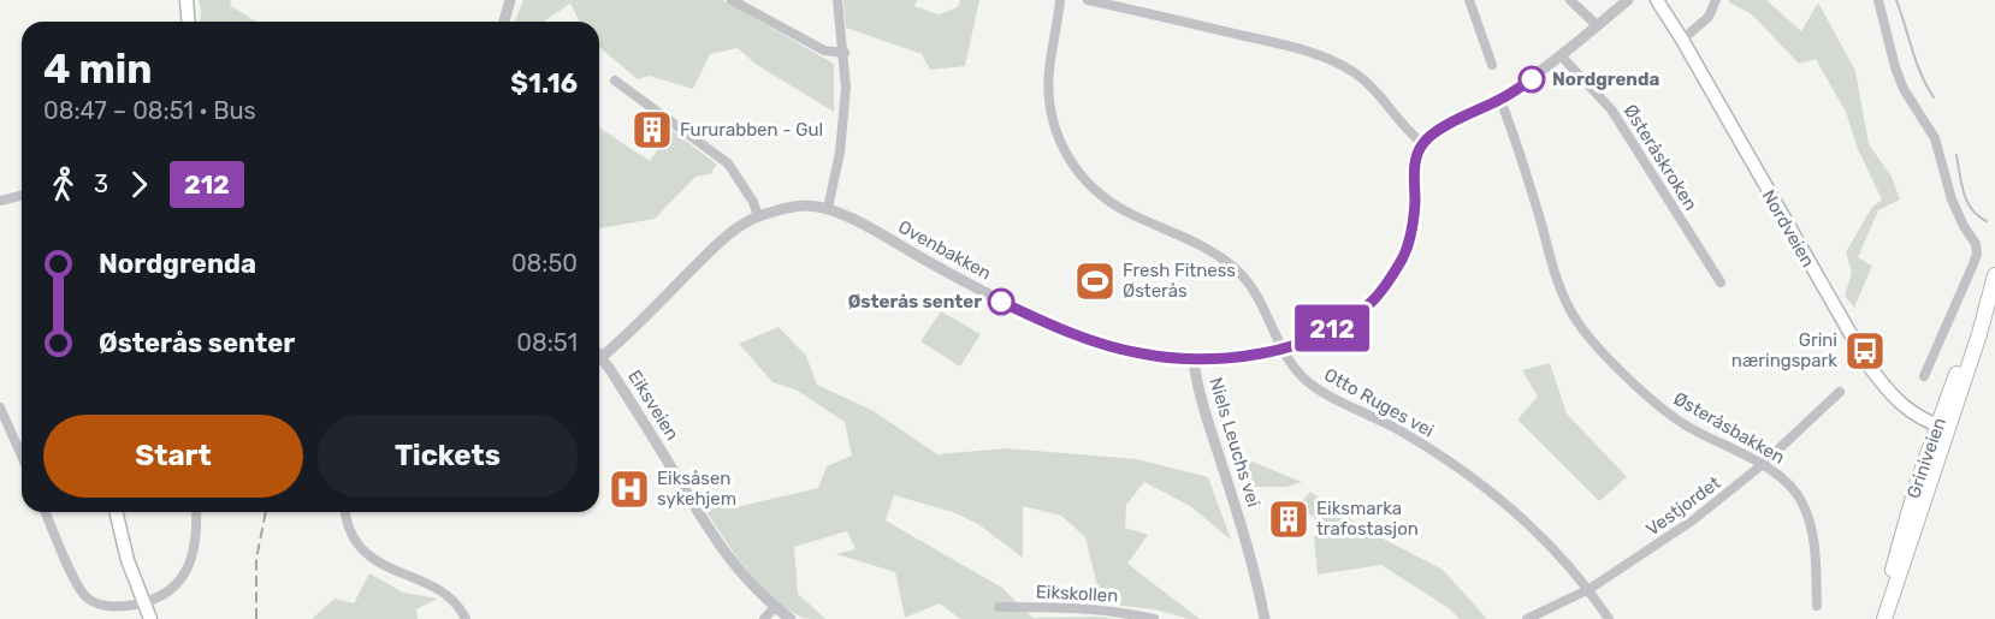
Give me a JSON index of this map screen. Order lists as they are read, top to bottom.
{
  "streets": {
    "main road": ["Nordveien", "Griniveien"],
    "street": [
      "Østeråskroken",
      "Ovenbakken",
      "Otto Ruges vei",
      "Eiksveien",
      "Østeråsbakken",
      "Niels Leuchs vei",
      "Vestjordet",
      "Eikskollen"
    ]
  },
  "crossings": [
    ["Nordveien", "Griniveien"],
    ["Ovenbakken", "Otto Ruges vei"],
    ["Ovenbakken", "Eiksveien"],
    ["Ovenbakken", "Niels Leuchs vei"],
    ["Otto Ruges vei", "Vestjordet"],
    ["Østeråsbakken", "Vestjordet"]
  ],
  "places": {
    "other": ["Nordgrenda", "Østerås senter"],
    "building": ["Fururabben - Gul", "Eiksmarka trafostasjon"],
    "sports": ["Fresh Fitness Østerås"],
    "bus stop": ["Grini næringspark"],
    "hospital": ["Eiksåsen sykehjem"]
  },
  "lines": ["bus line 212"],
  "page": {
    "on_map": "212",
    "heading": ["4 min", "08:47 – 08:51 · Bus", "$1.16"],
    "legs": ["3", "212"],
    "list": [
      {
        "name": "Nordgrenda",
        "value": "08:50"
      },
      {
        "name": "Østerås senter",
        "value": "08:51"
      }
    ],
    "buttons": ["Start", "Tickets"]
  }
}
